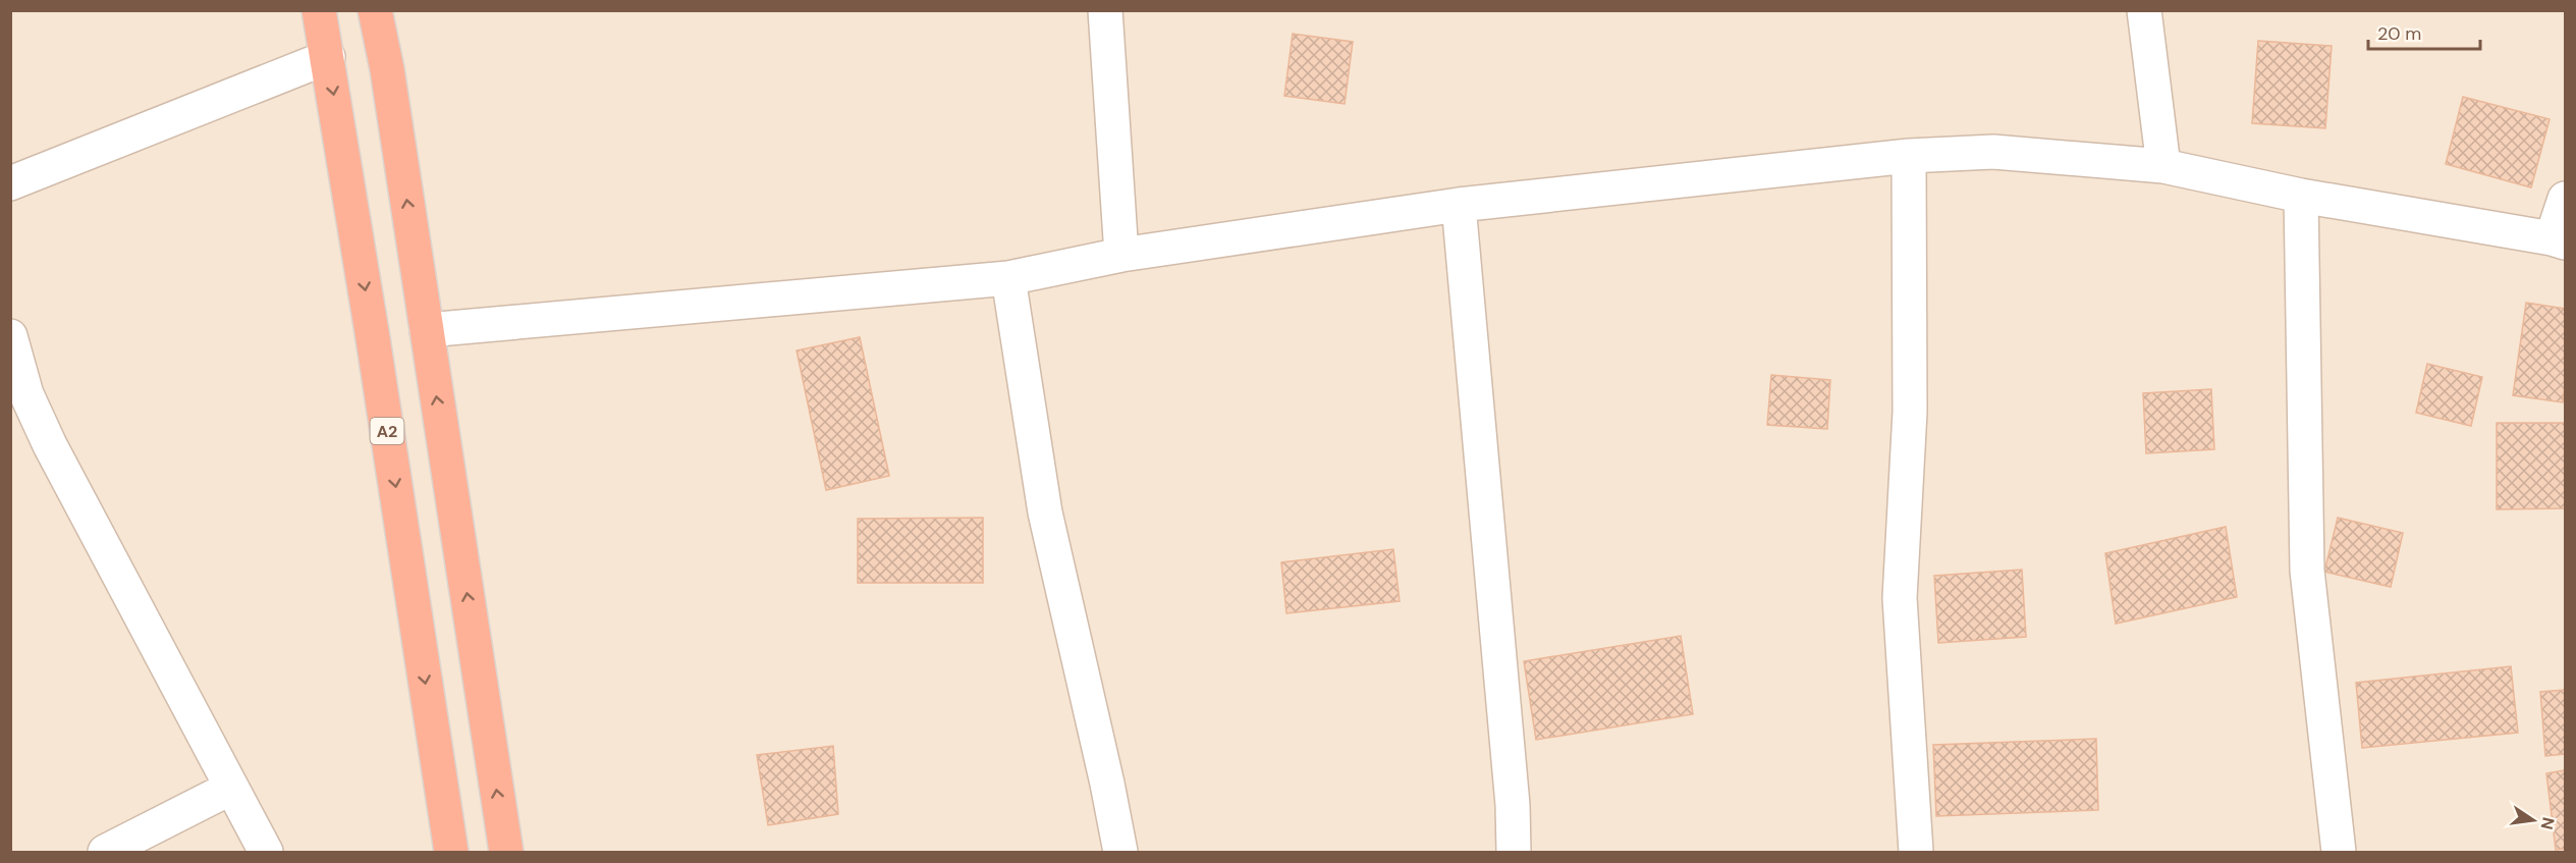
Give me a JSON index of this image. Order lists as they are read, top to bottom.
{
  "streets": {
    "highway": ["A2"]
  },
  "scale_bar": "20 m",
  "north": "right"
}
